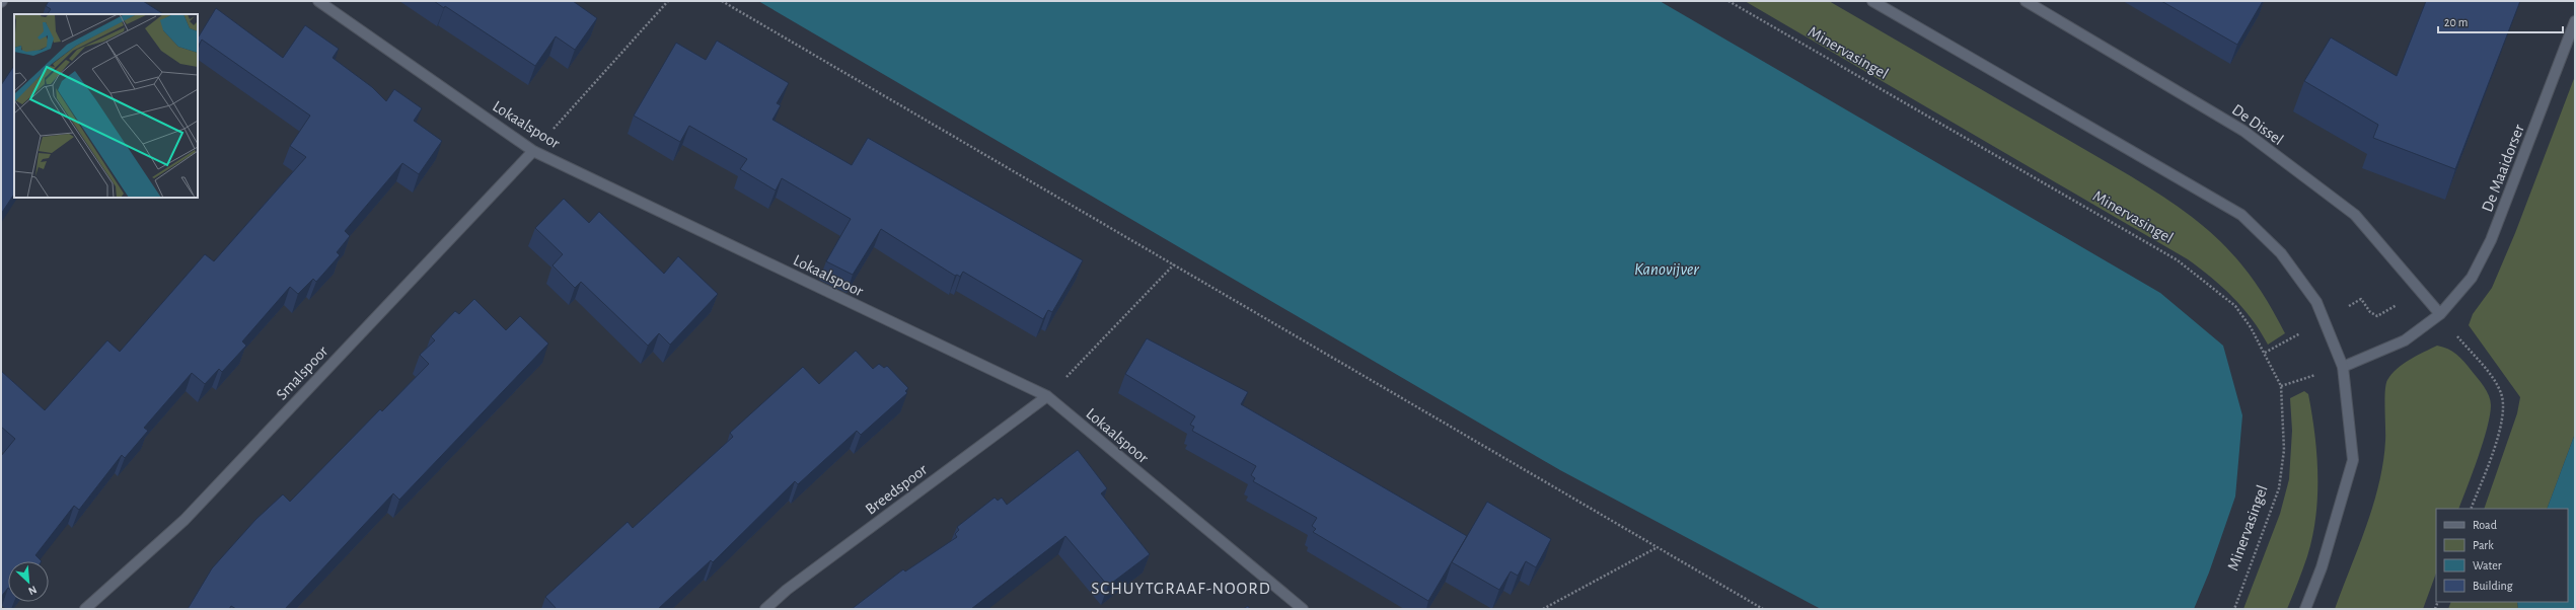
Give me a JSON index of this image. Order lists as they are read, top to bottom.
{
  "streets": {
    "street": [
      "Lokaalspoor",
      "De Dissel",
      "De Maaidorser",
      "Smalspoor",
      "Breedspoor"
    ],
    "path": ["Minervasingel"]
  },
  "crossings": [
    ["Lokaalspoor", "Smalspoor"],
    ["Lokaalspoor", "Breedspoor"],
    ["De Dissel", "De Maaidorser"]
  ],
  "districts": ["SCHUYTGRAAF-NOORD"],
  "water": ["Kanovijver"],
  "legend": [
    "Road",
    "Park",
    "Water",
    "Building"
  ],
  "scale_bar": "20 m",
  "north": "bottom right"
}
